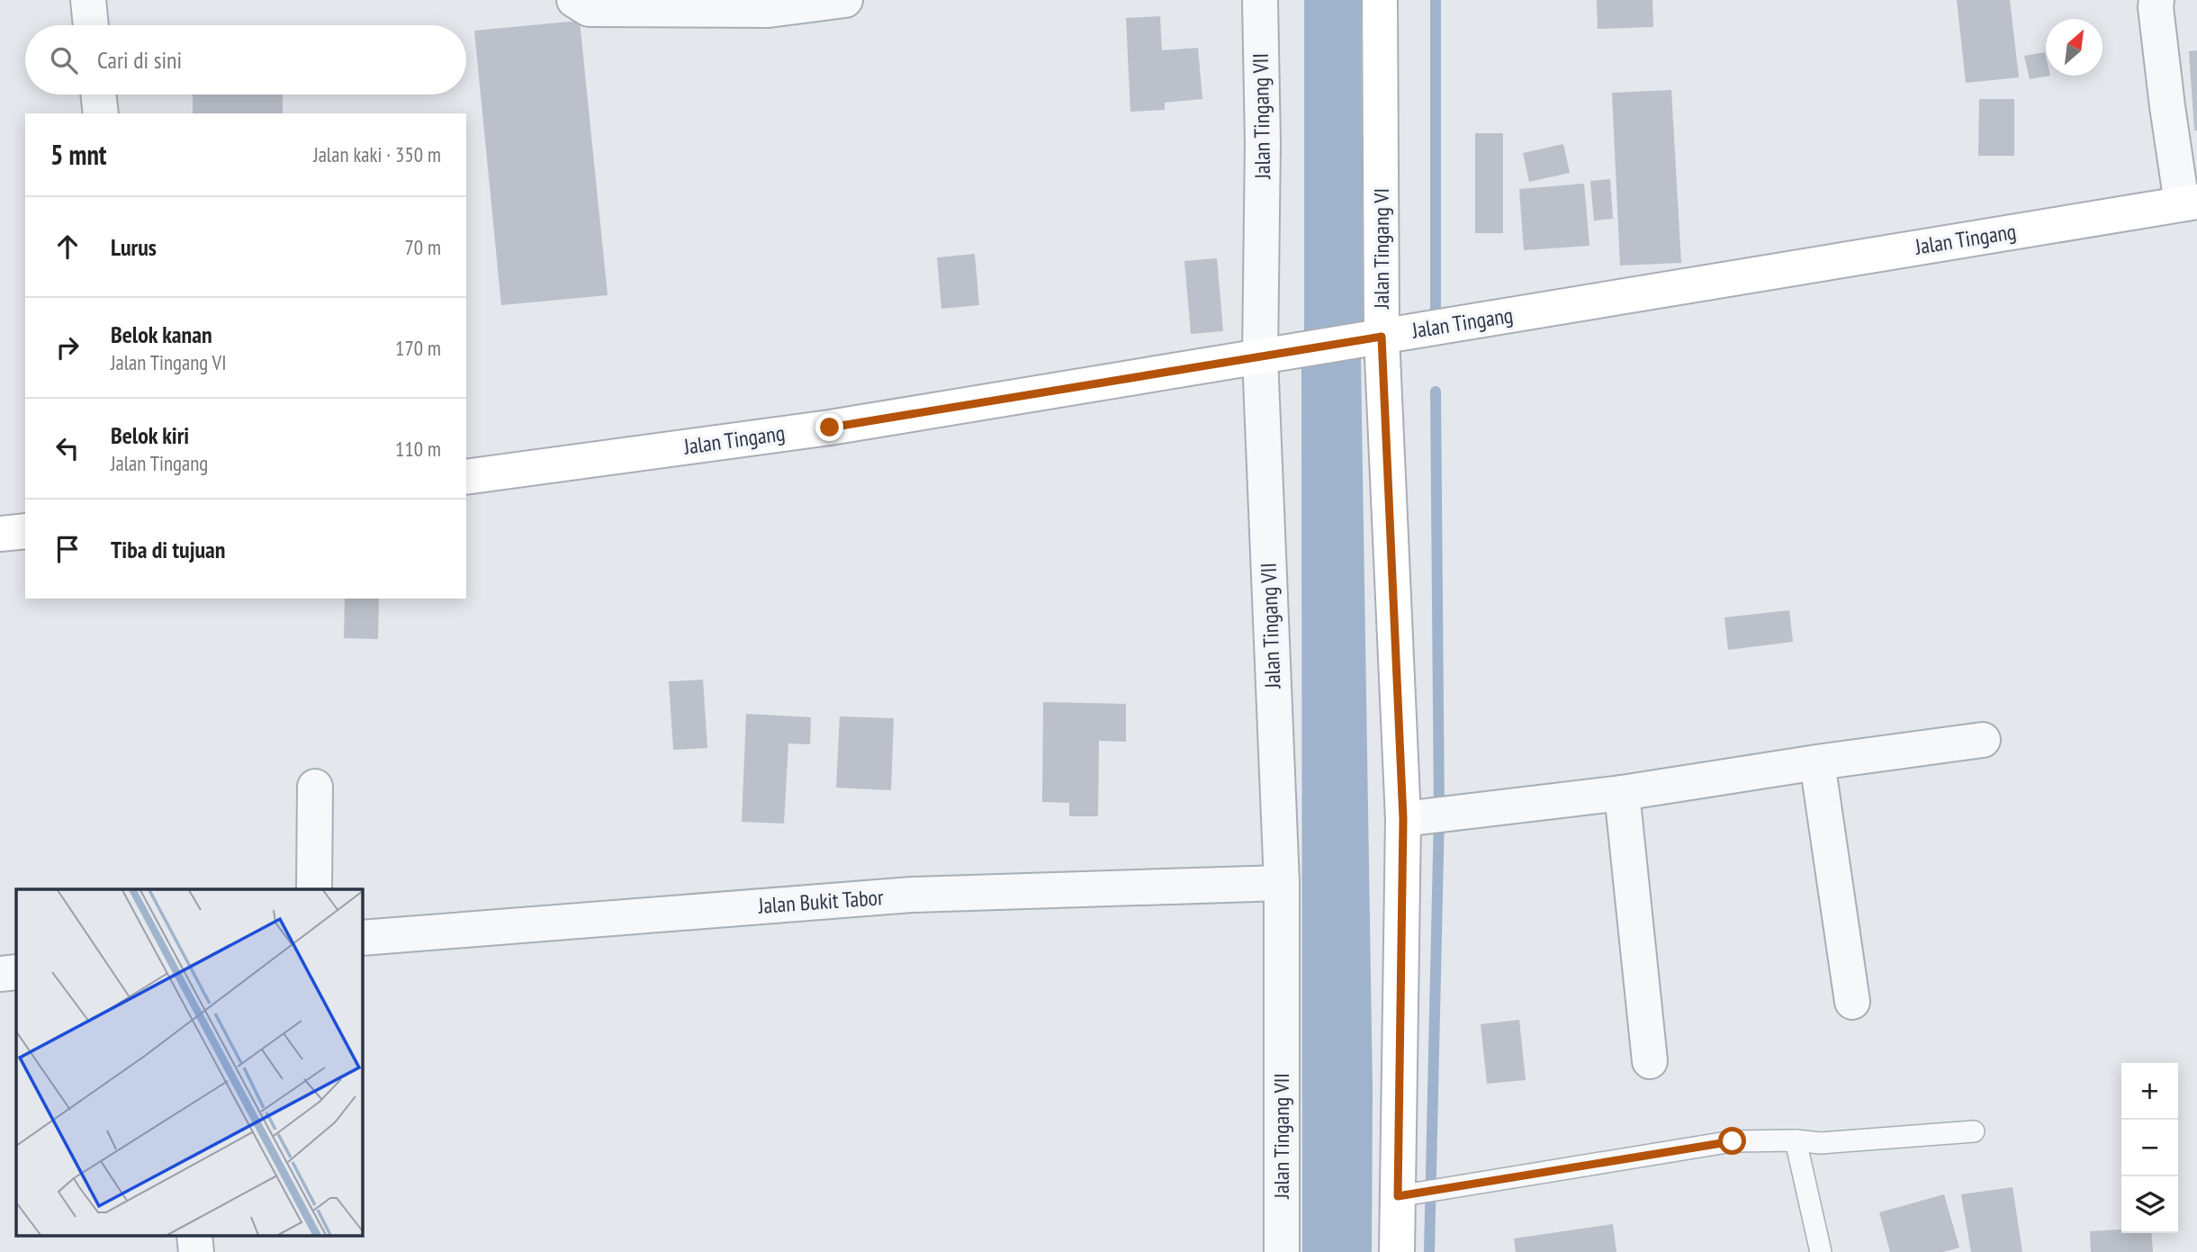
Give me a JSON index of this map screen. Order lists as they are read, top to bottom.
{
  "streets": {
    "main road": ["Jalan Tingang", "Jalan Tingang VI"],
    "street": ["Jalan Tingang VII", "Jalan Bukit Tabor"]
  },
  "crossings": [
    ["Jalan Tingang VII", "Jalan Tingang"],
    ["Jalan Tingang VII", "Jalan Bukit Tabor"],
    ["Jalan Tingang", "Jalan Tingang VI"]
  ],
  "north": "top right",
  "page": {
    "search": "Cari di sini",
    "heading": ["5 mnt", "Jalan kaki · 350 m"],
    "list": [
      ["Lurus", "70 m"],
      ["Belok kanan", "Jalan Tingang VI", "170 m"],
      ["Belok kiri", "Jalan Tingang", "110 m"],
      "Tiba di tujuan"
    ],
    "map_buttons": ["+", "−"]
  }
}
